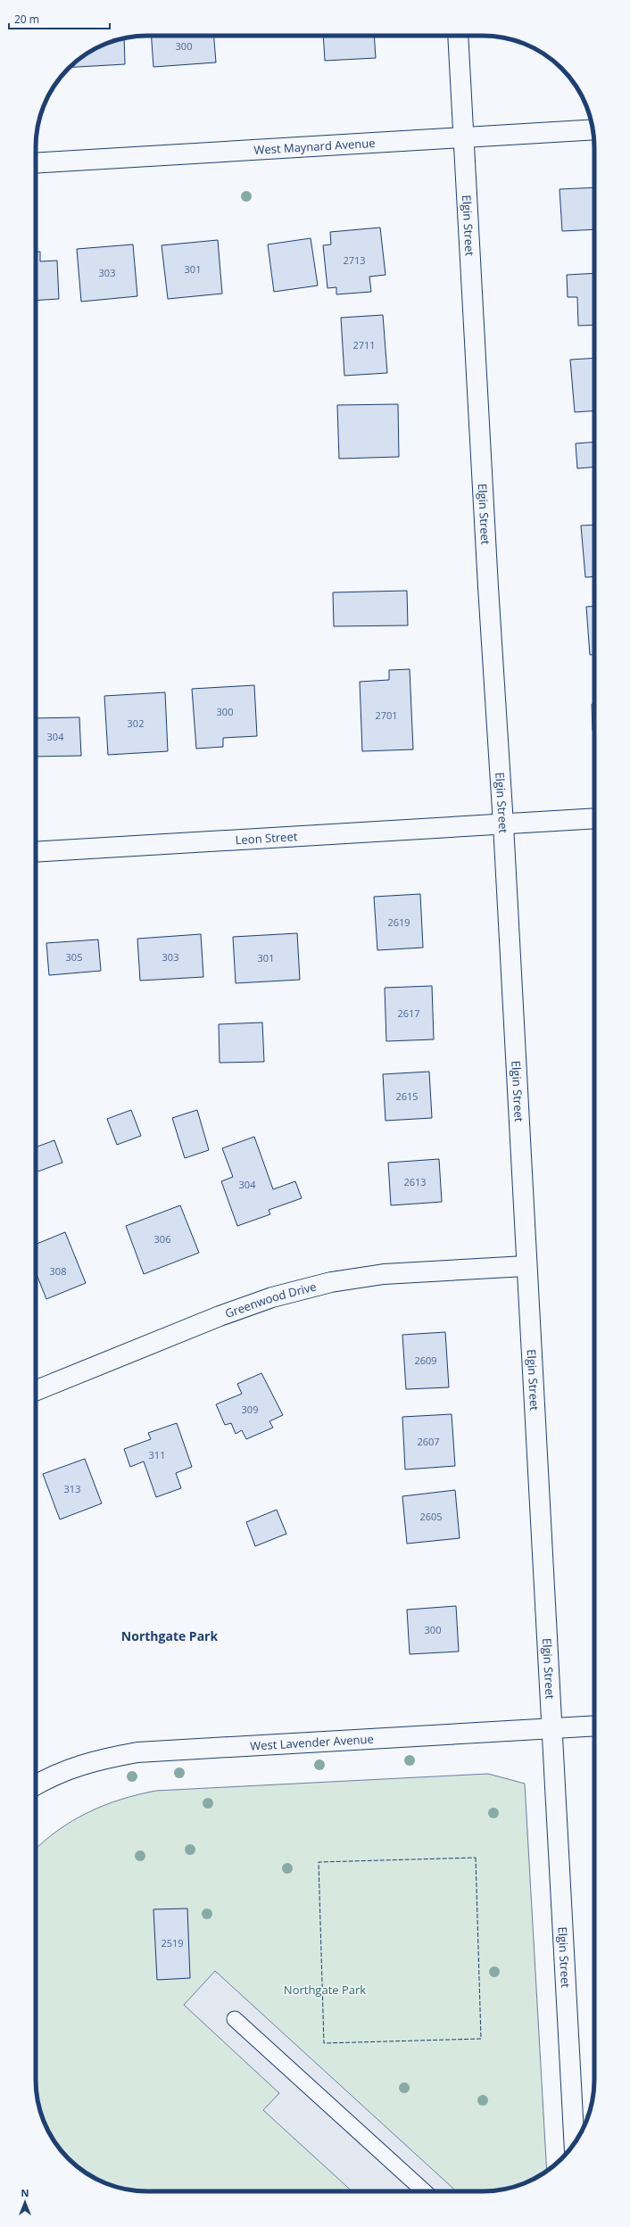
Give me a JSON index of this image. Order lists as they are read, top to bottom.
{
  "streets": {
    "street": [
      "West Maynard Avenue",
      "Elgin Street",
      "Leon Street",
      "Greenwood Drive",
      "West Lavender Avenue"
    ]
  },
  "crossings": [
    ["West Maynard Avenue", "Elgin Street"],
    ["Elgin Street", "Leon Street"],
    ["Elgin Street", "Greenwood Drive"],
    ["Elgin Street", "West Lavender Avenue"]
  ],
  "districts": ["Northgate Park"],
  "parks": ["Northgate Park"],
  "house_numbers": [
    "300",
    "2713",
    "301",
    "303",
    "2711",
    "300",
    "2701",
    "302",
    "304",
    "2619",
    "305",
    "303",
    "301",
    "2617",
    "2615",
    "2613",
    "304",
    "306",
    "308",
    "2609",
    "309",
    "2607",
    "311",
    "313",
    "2605",
    "300",
    "2519"
  ],
  "scale_bar": "20 m",
  "north": "top"
}
